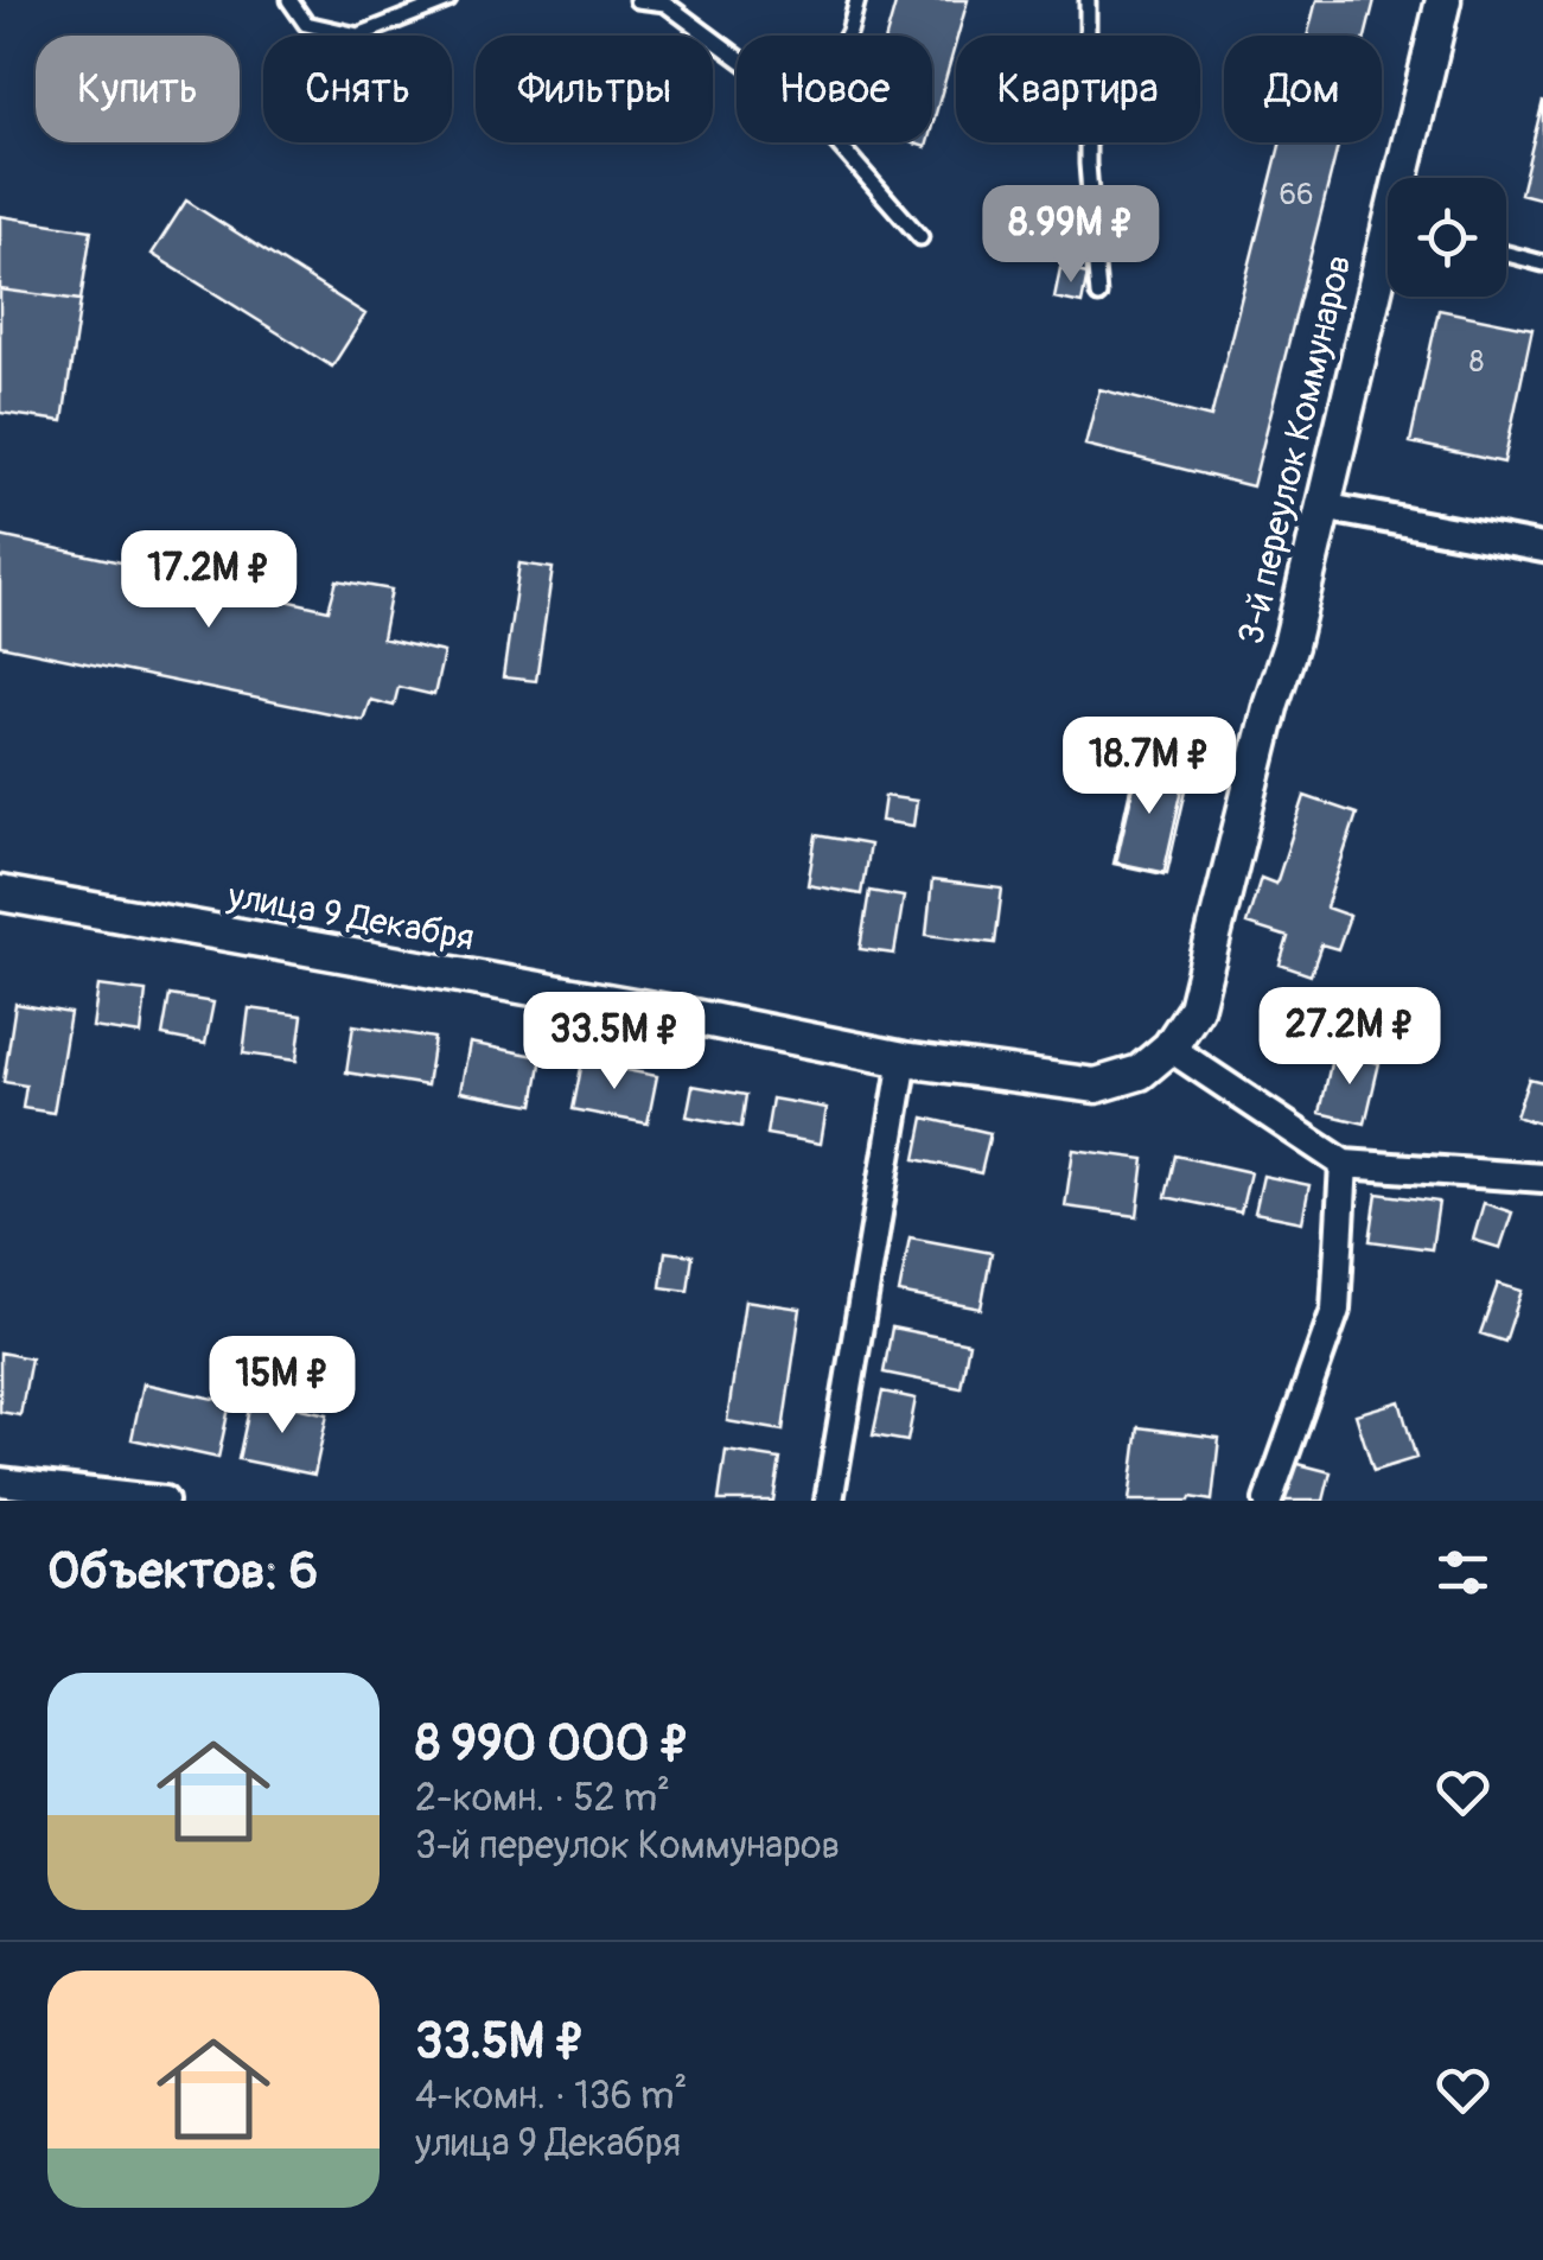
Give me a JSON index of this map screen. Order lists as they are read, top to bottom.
{
  "streets": {
    "street": ["3-й переулок Коммунаров", "улица 9 Декабря"]
  },
  "crossings": [
    ["3-й переулок Коммунаров", "улица 9 Декабря"]
  ],
  "house_numbers": ["66", "8"],
  "page": {
    "chip": [
      "Купить",
      "Снять",
      "Фильтры",
      "Новое",
      "Квартира",
      "Дом"
    ],
    "price": [
      "8.99M ₽",
      "17.2M ₽",
      "18.7M ₽",
      "27.2M ₽",
      "33.5M ₽",
      "15M ₽"
    ],
    "heading": "Объектов: 6",
    "list": [
      {
        "name": "8 990 000 ₽",
        "note": "2-комн. · 52 m² · 3-й переулок Коммунаров"
      },
      {
        "name": "33.5M ₽",
        "note": "4-комн. · 136 m² · улица 9 Декабря"
      }
    ]
  }
}
